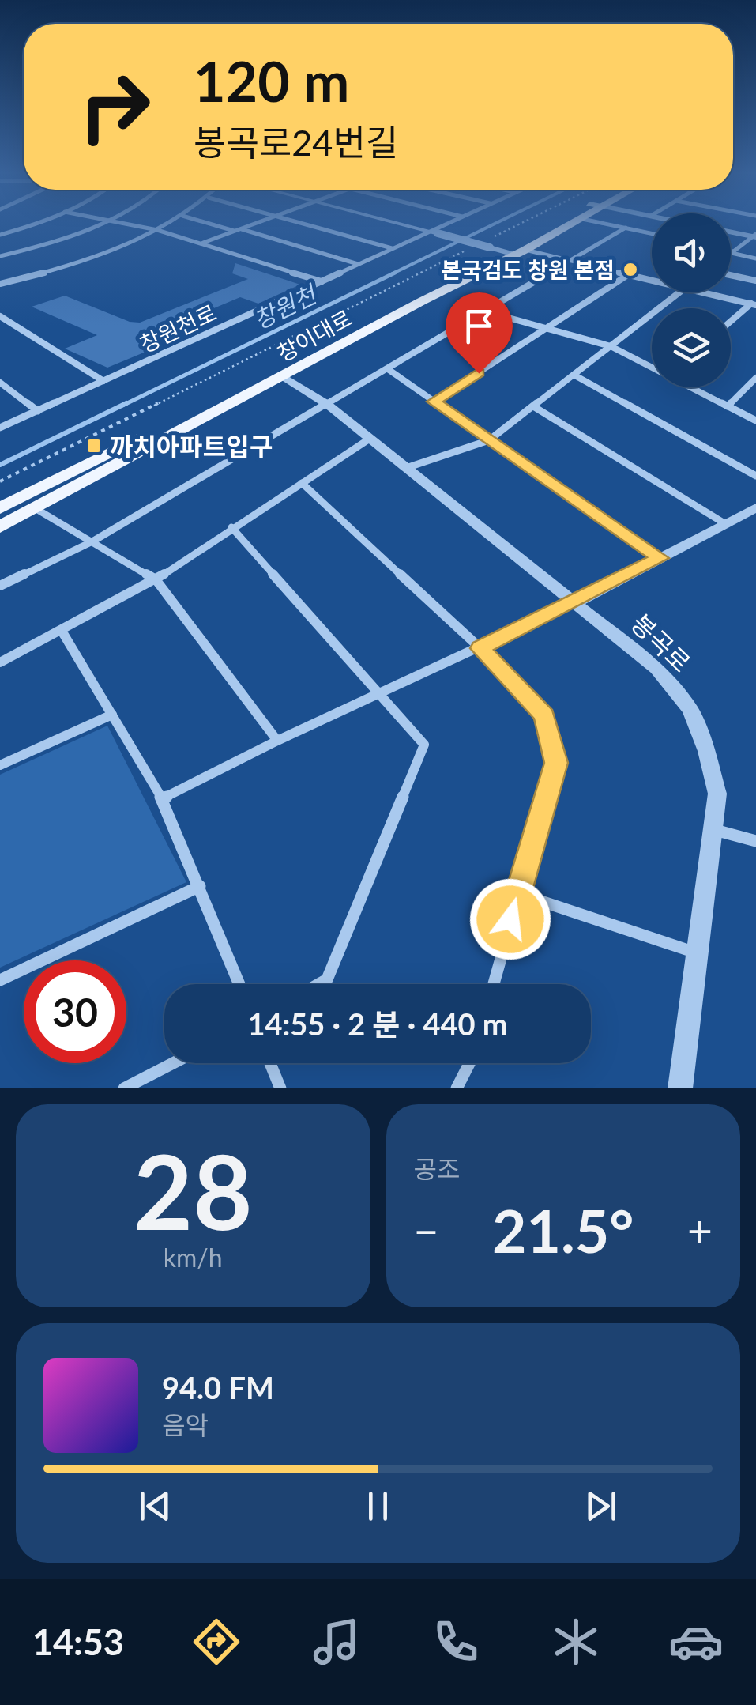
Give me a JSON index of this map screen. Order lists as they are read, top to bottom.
{
  "streets": {
    "main road": ["창이대로"],
    "street": ["창원천로", "봉곡로"]
  },
  "crossings": [
    ["창이대로", "봉곡로"]
  ],
  "water": ["창원천"],
  "places": {
    "other": ["본국검도 창원 본점"],
    "transit": ["까치아파트입구"]
  },
  "page": {
    "turn": ["120 m", "봉곡로24번길"],
    "limit": "30",
    "trip": "14:55 · 2 분 · 440 m",
    "tile": [
      ["28", "km/h"],
      "공조"
    ],
    "heat": ["−", "21.5°", "+"],
    "song": ["94.0 FM", "음악"],
    "tabs": "14:53"
  }
}
